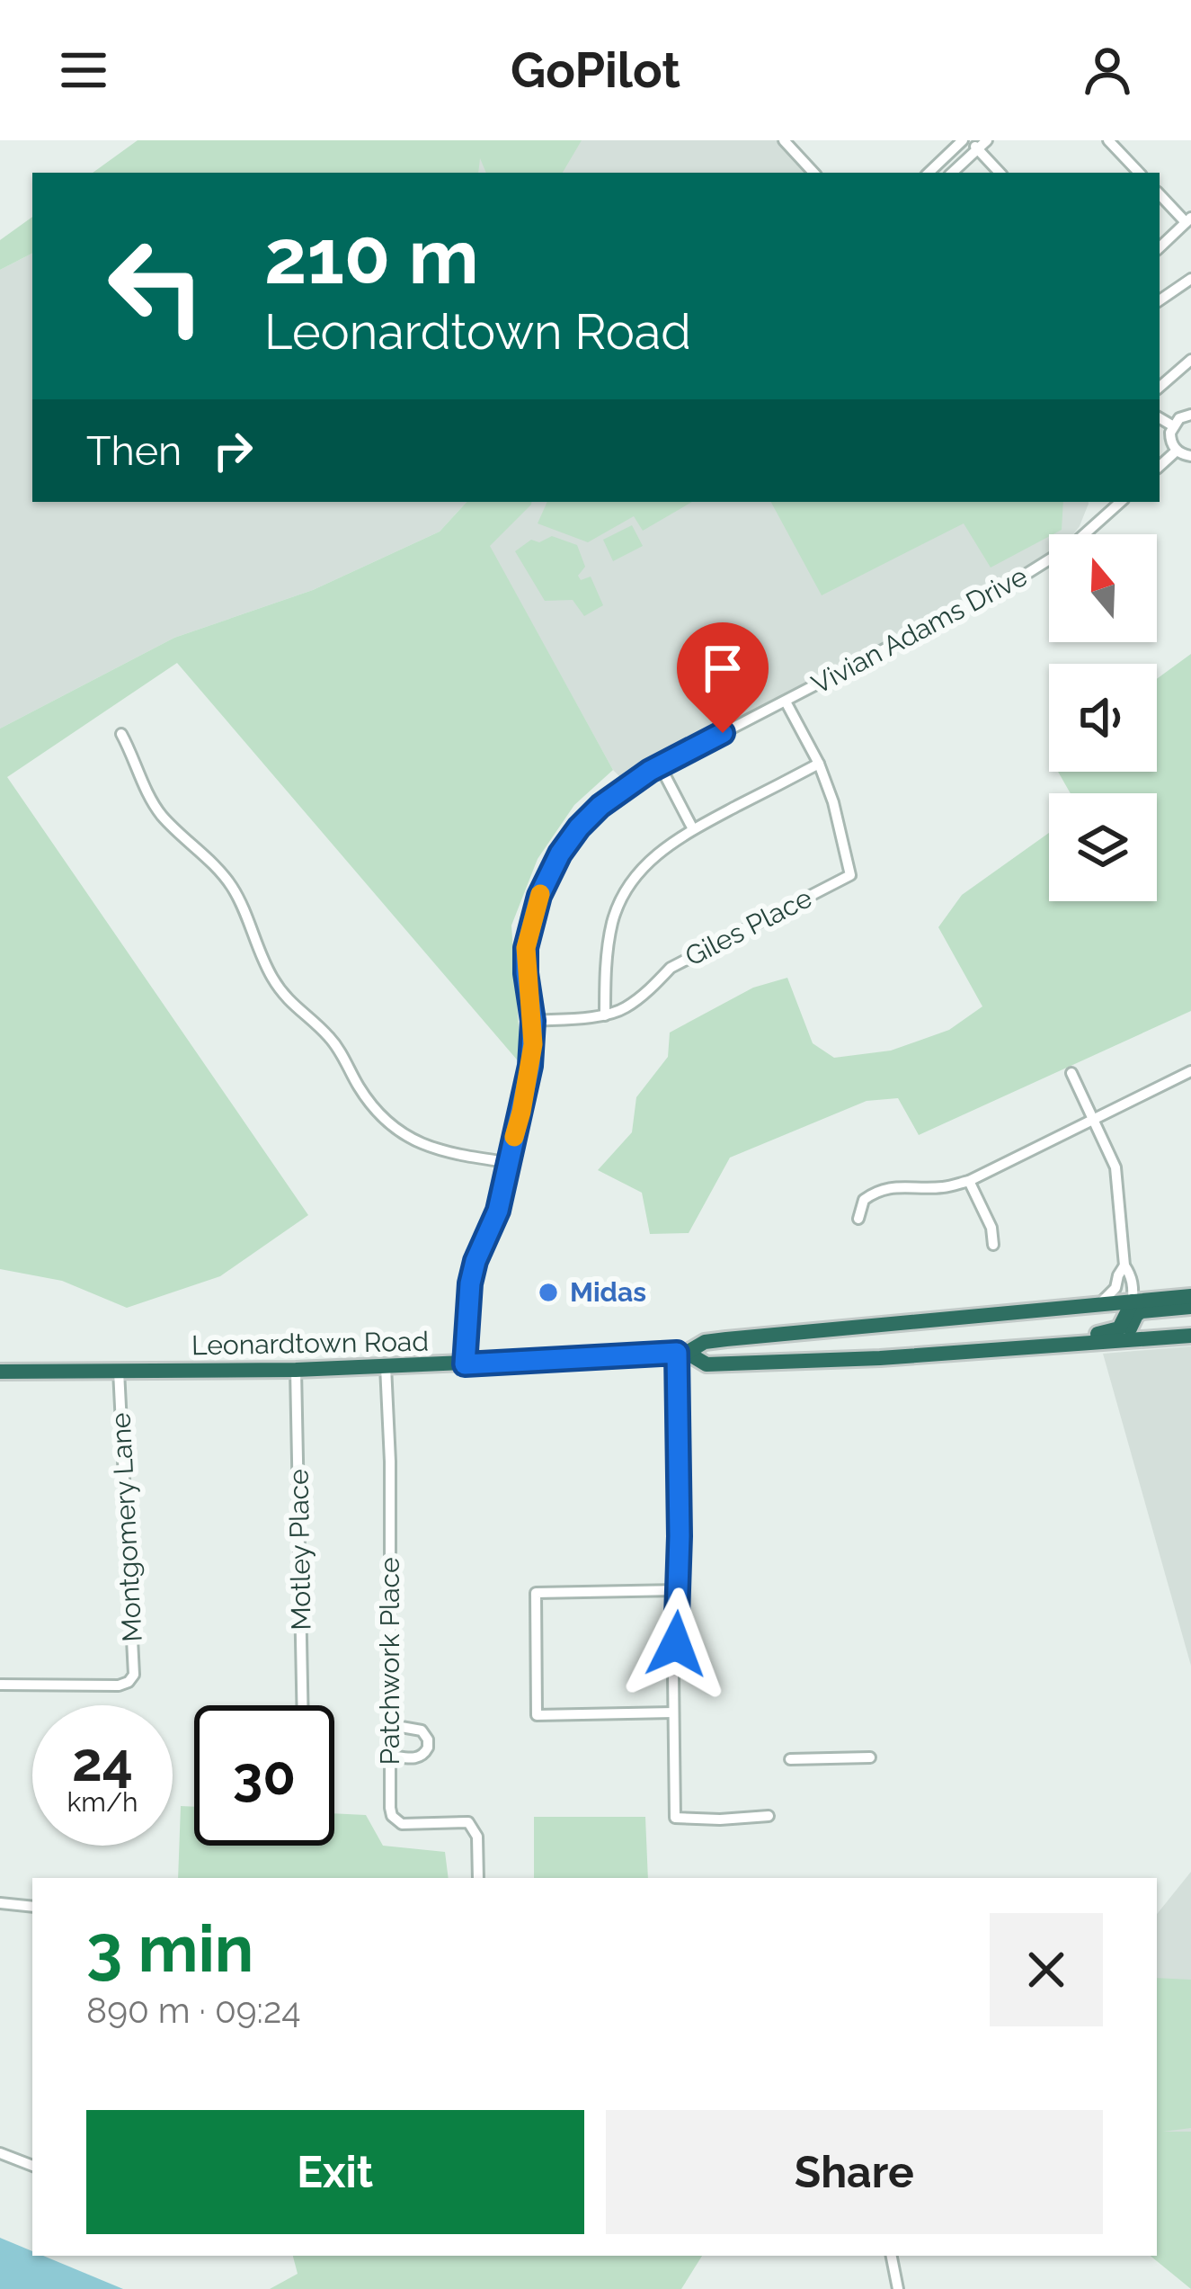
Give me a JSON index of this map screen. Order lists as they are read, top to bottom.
{
  "streets": {
    "highway": ["Leonardtown Road"],
    "street": [
      "Vivian Adams Drive",
      "Giles Place",
      "Montgomery Lane",
      "Motley Place",
      "Patchwork Place"
    ]
  },
  "crossings": [
    ["Vivian Adams Drive", "Giles Place"],
    ["Vivian Adams Drive", "Leonardtown Road"],
    ["Leonardtown Road", "Montgomery Lane"],
    ["Leonardtown Road", "Motley Place"],
    ["Leonardtown Road", "Patchwork Place"]
  ],
  "places": ["Midas"],
  "north": "top",
  "page": {
    "header": "GoPilot",
    "turn": ["210 m", "Leonardtown Road"],
    "then": "Then",
    "speed": "24 km/h",
    "limit": "30",
    "heading": ["3 min", "890 m · 09:24"],
    "buttons": ["Exit", "Share"]
  }
}
